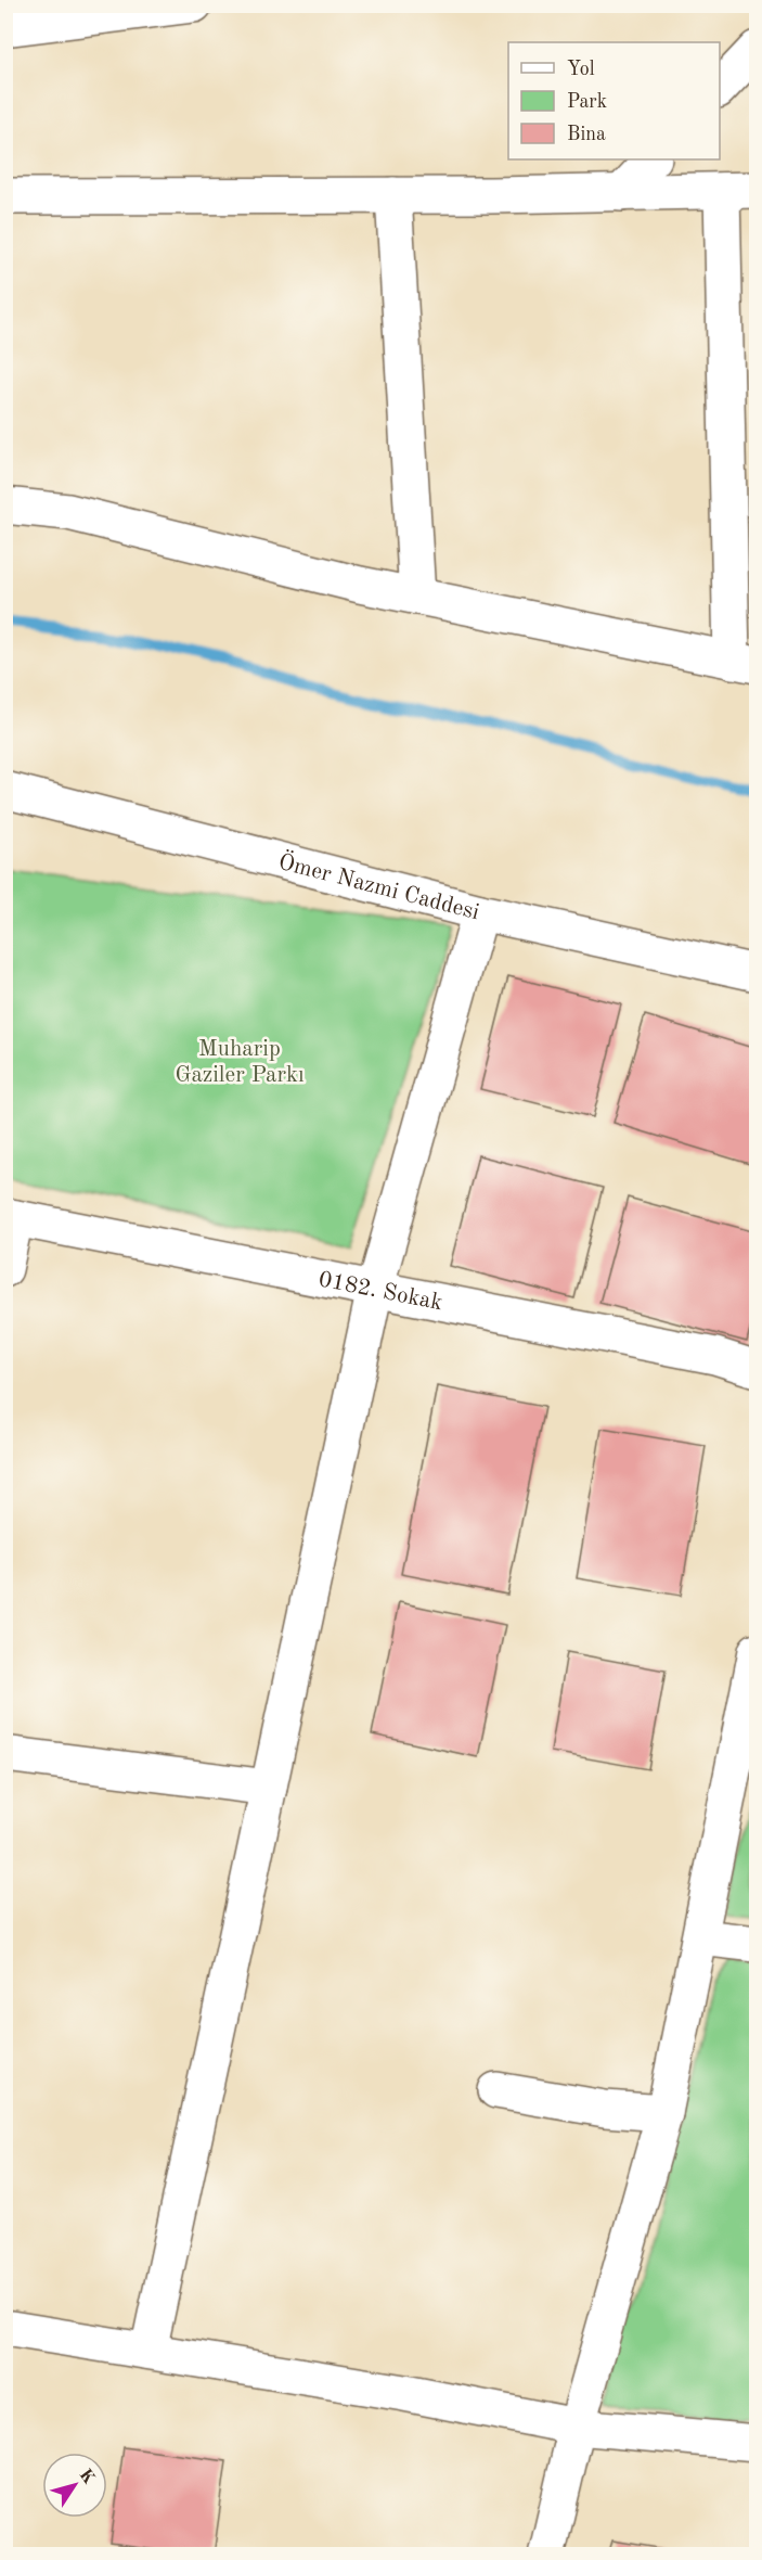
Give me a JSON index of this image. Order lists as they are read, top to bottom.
{
  "streets": {
    "street": ["Ömer Nazmi Caddesi", "0182. Sokak"]
  },
  "parks": ["Muharip Gaziler Parkı"],
  "legend": ["Yol", "Park", "Bina"],
  "north": "top right"
}
